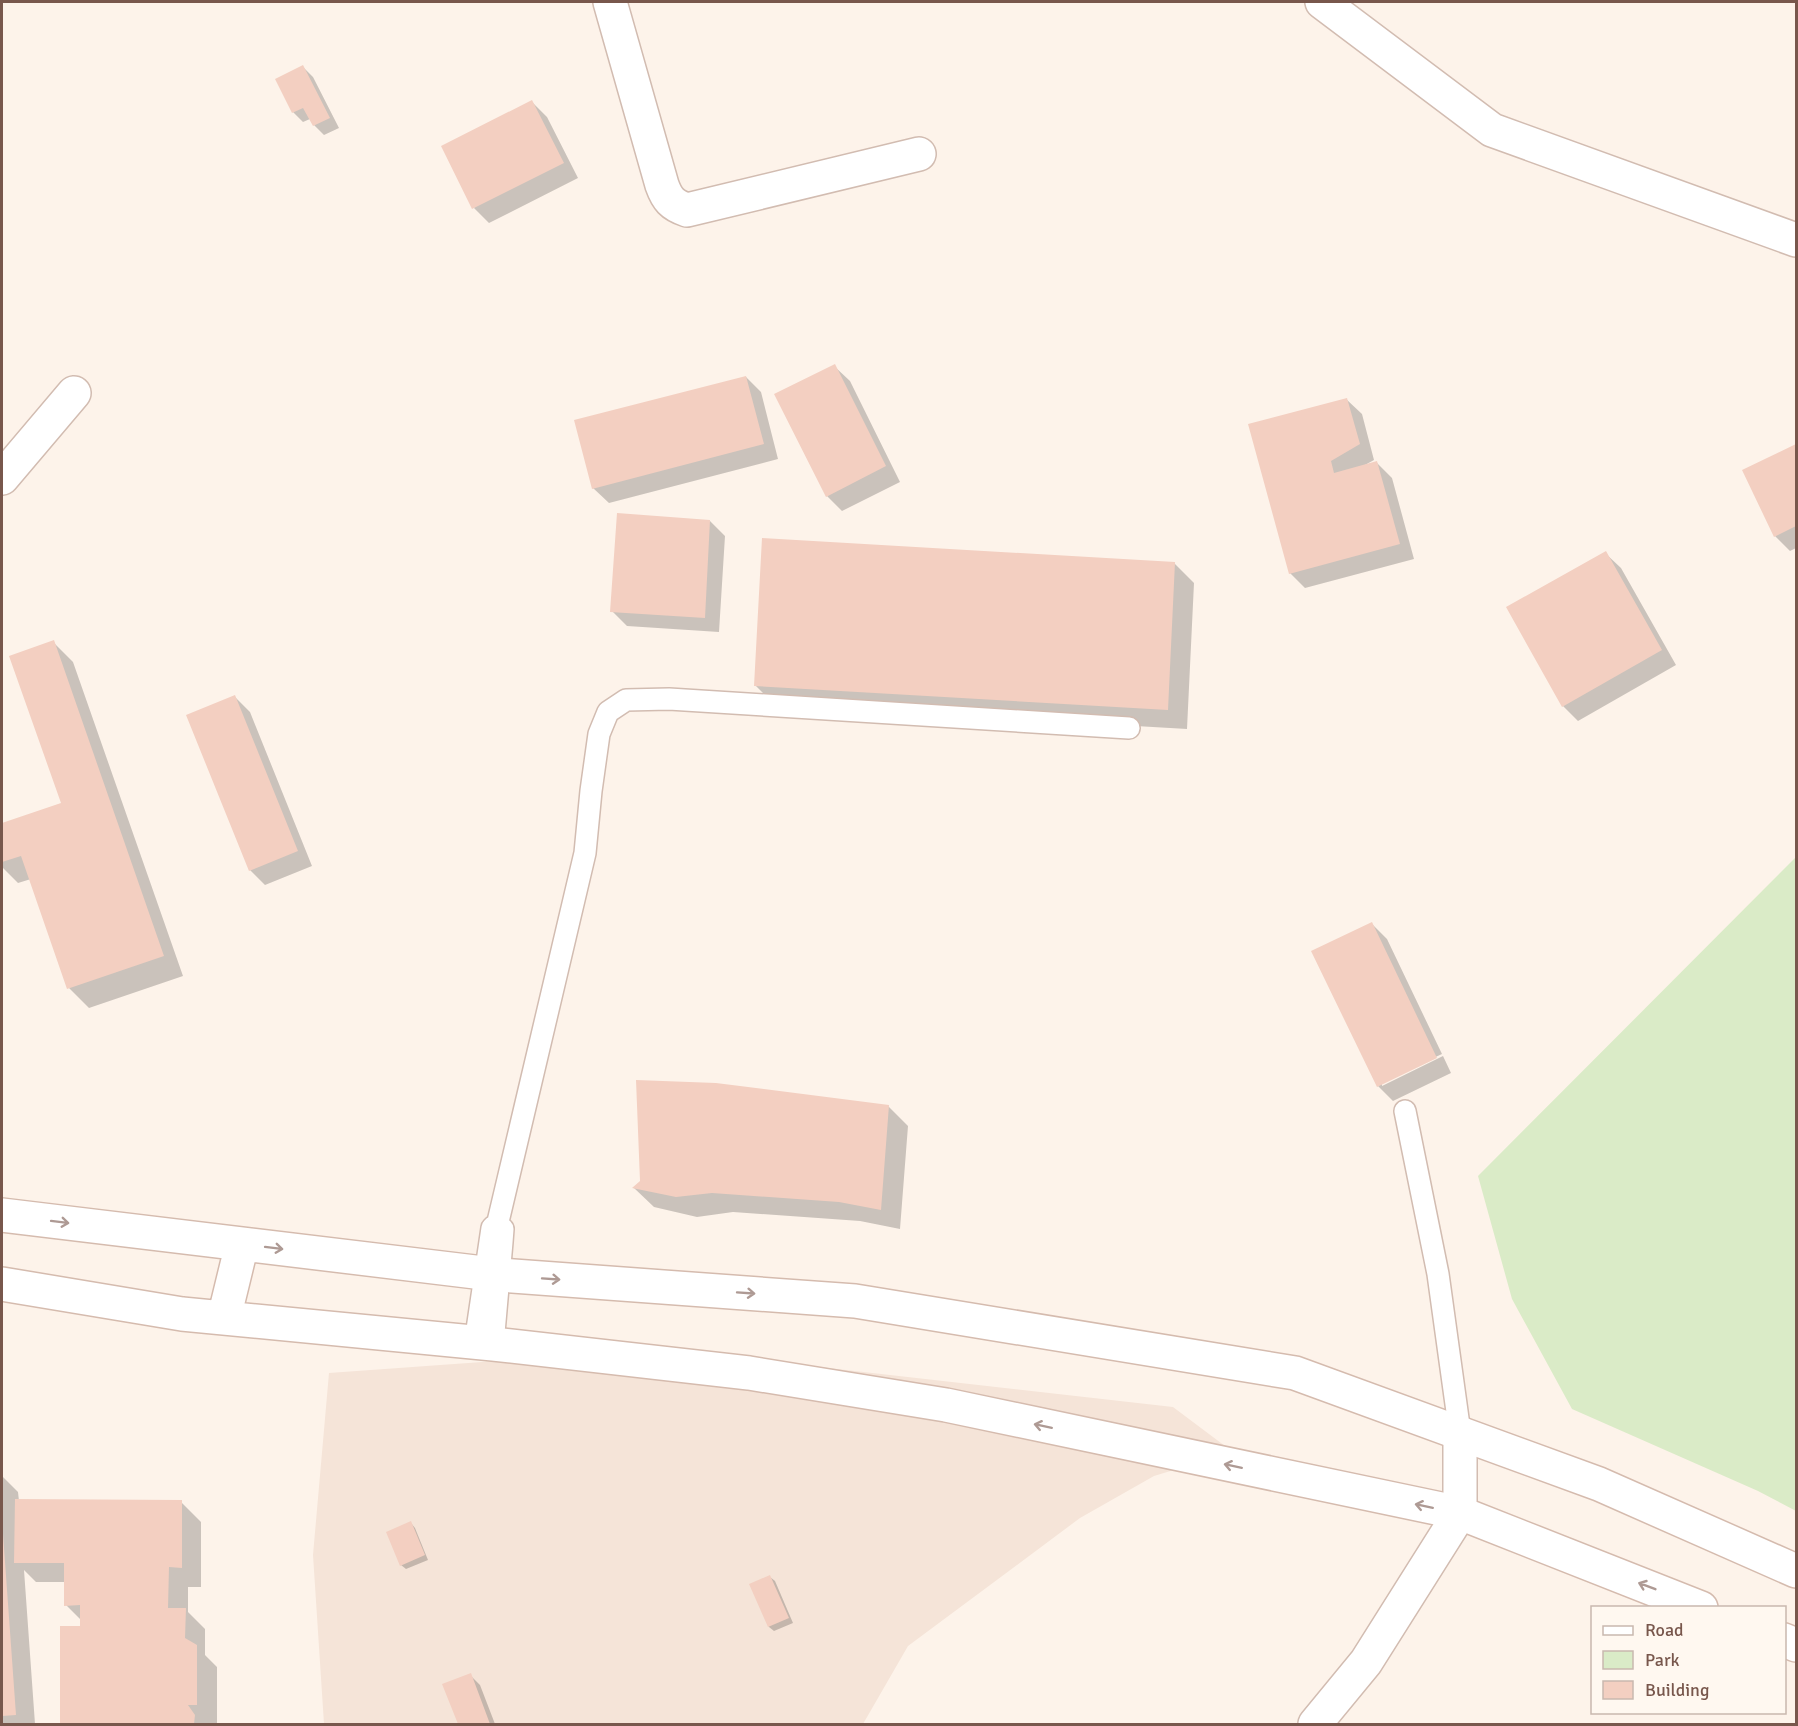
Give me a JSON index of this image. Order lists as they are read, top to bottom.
{
  "legend": ["Road", "Park", "Building"]
}
